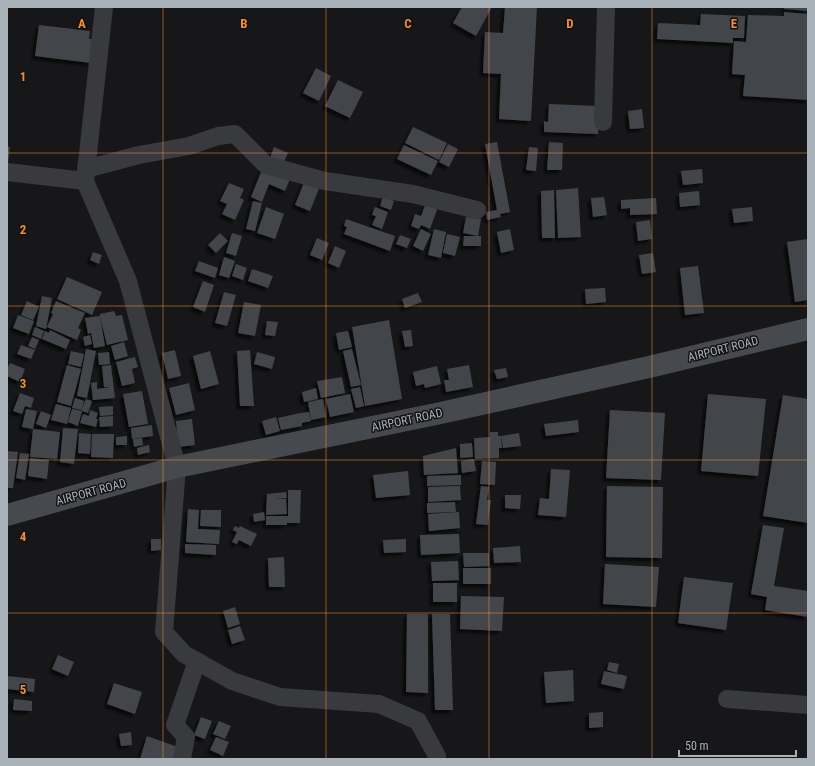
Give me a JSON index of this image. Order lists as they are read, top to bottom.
{
  "streets": {
    "main road": ["AIRPORT ROAD"]
  },
  "scale_bar": "50 m",
  "grid": {
    "columns": [
      "A",
      "B",
      "C",
      "D",
      "E"
    ],
    "rows": [
      "1",
      "2",
      "3",
      "4",
      "5"
    ]
  }
}
